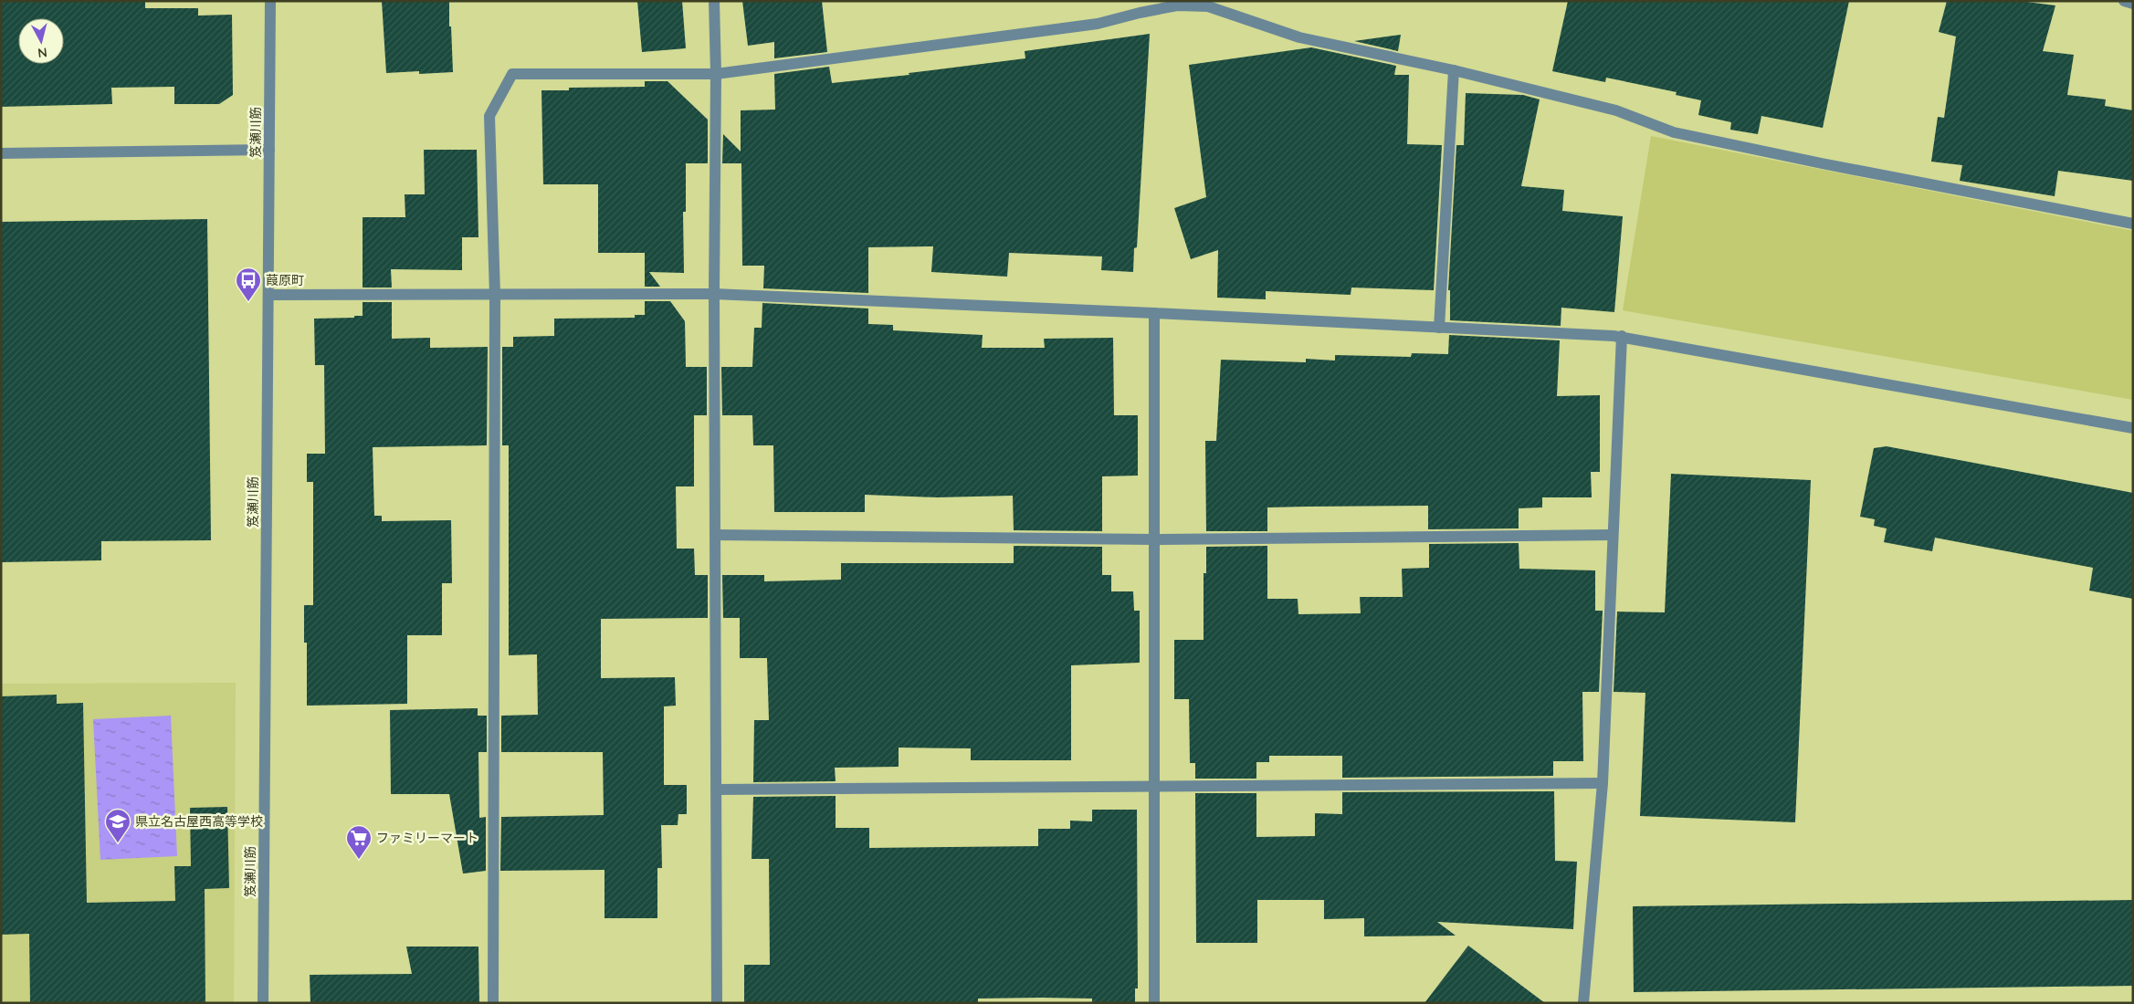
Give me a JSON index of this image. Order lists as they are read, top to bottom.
{
  "streets": {
    "street": ["笈瀬川筋"]
  },
  "places": {
    "bus stop": ["葭原町"],
    "school or university": ["県立名古屋西高等学校"],
    "supermarket": ["ファミリーマート"]
  },
  "north": "bottom"
}
